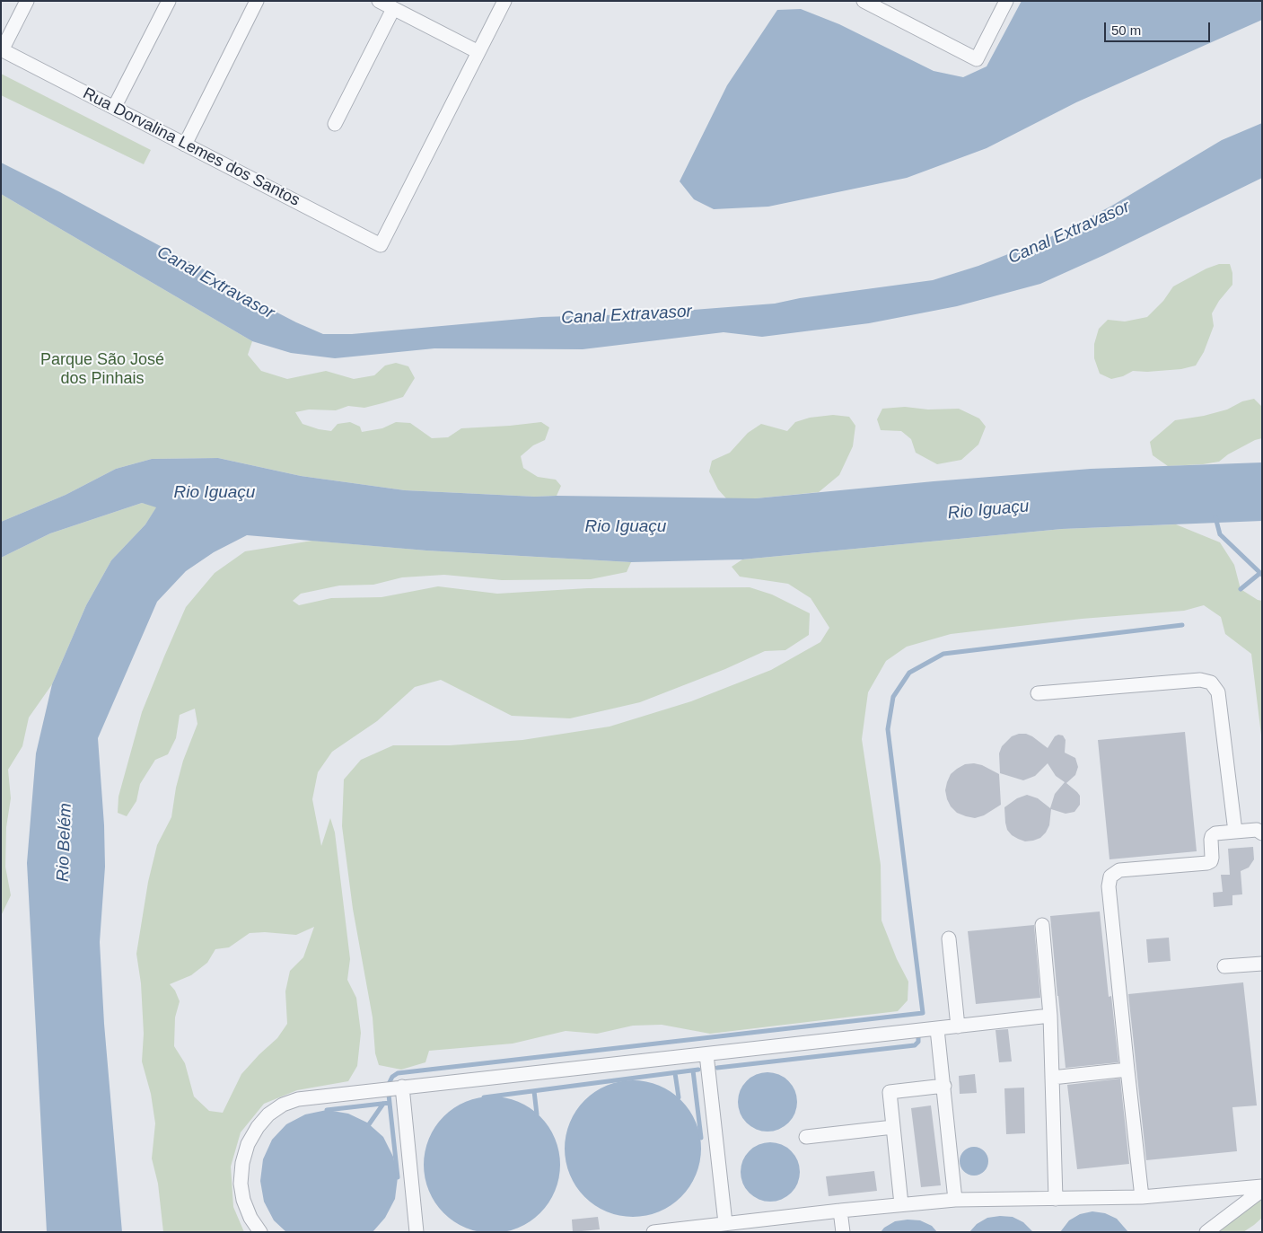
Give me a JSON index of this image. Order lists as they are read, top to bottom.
{
  "streets": {
    "street": ["Rua Dorvalina Lemes dos Santos"]
  },
  "water": ["Canal Extravasor", "Rio Iguaçu", "Rio Belém"],
  "parks": ["Parque São José dos Pinhais"],
  "scale_bar": "50 m"
}
